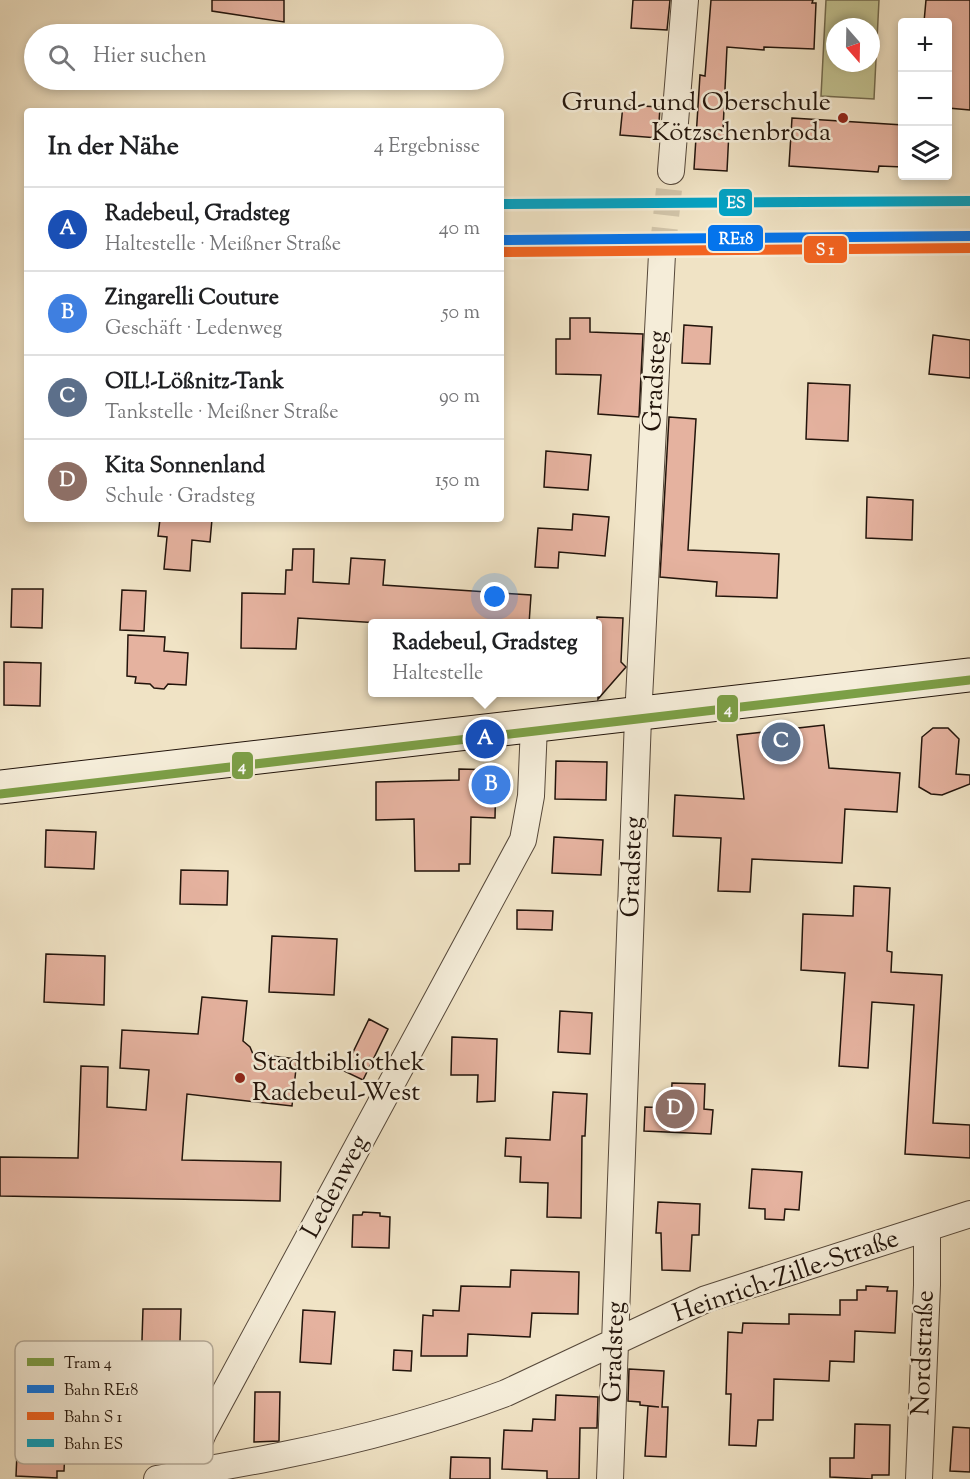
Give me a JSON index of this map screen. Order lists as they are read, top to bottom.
{
  "streets": {
    "street": [
      "Gradsteg",
      "Ledenweg",
      "Heinrich-Zille-Straße",
      "Nordstraße"
    ]
  },
  "crossings": [
    ["Gradsteg", "Heinrich-Zille-Straße"],
    ["Heinrich-Zille-Straße", "Nordstraße"]
  ],
  "places": ["Grund- und Oberschule Kötzschenbroda", "Stadtbibliothek Radebeul-West"],
  "lines": ["rail line ES", "rail line RE18", "tram line 4"],
  "legend": [
    "Tram 4",
    "Bahn RE18",
    "Bahn S 1",
    "Bahn ES"
  ],
  "north": "bottom",
  "page": {
    "map_buttons": ["+", "−"],
    "search": "Hier suchen",
    "heading": ["In der Nähe", "4 Ergebnisse"],
    "list": [
      {
        "mark": "A",
        "name": "Radebeul, Gradsteg",
        "note": "Haltestelle · Meißner Straße",
        "value": "40 m"
      },
      {
        "mark": "B",
        "name": "Zingarelli Couture",
        "note": "Geschäft · Ledenweg",
        "value": "50 m"
      },
      {
        "mark": "C",
        "name": "OIL!-Lößnitz-Tank",
        "note": "Tankstelle · Meißner Straße",
        "value": "90 m"
      },
      {
        "mark": "D",
        "name": "Kita Sonnenland",
        "note": "Schule · Gradsteg",
        "value": "150 m"
      }
    ],
    "popup": ["Radebeul, Gradsteg", "Haltestelle"],
    "pins": [
      "A",
      "C",
      "B",
      "D"
    ]
  }
}
